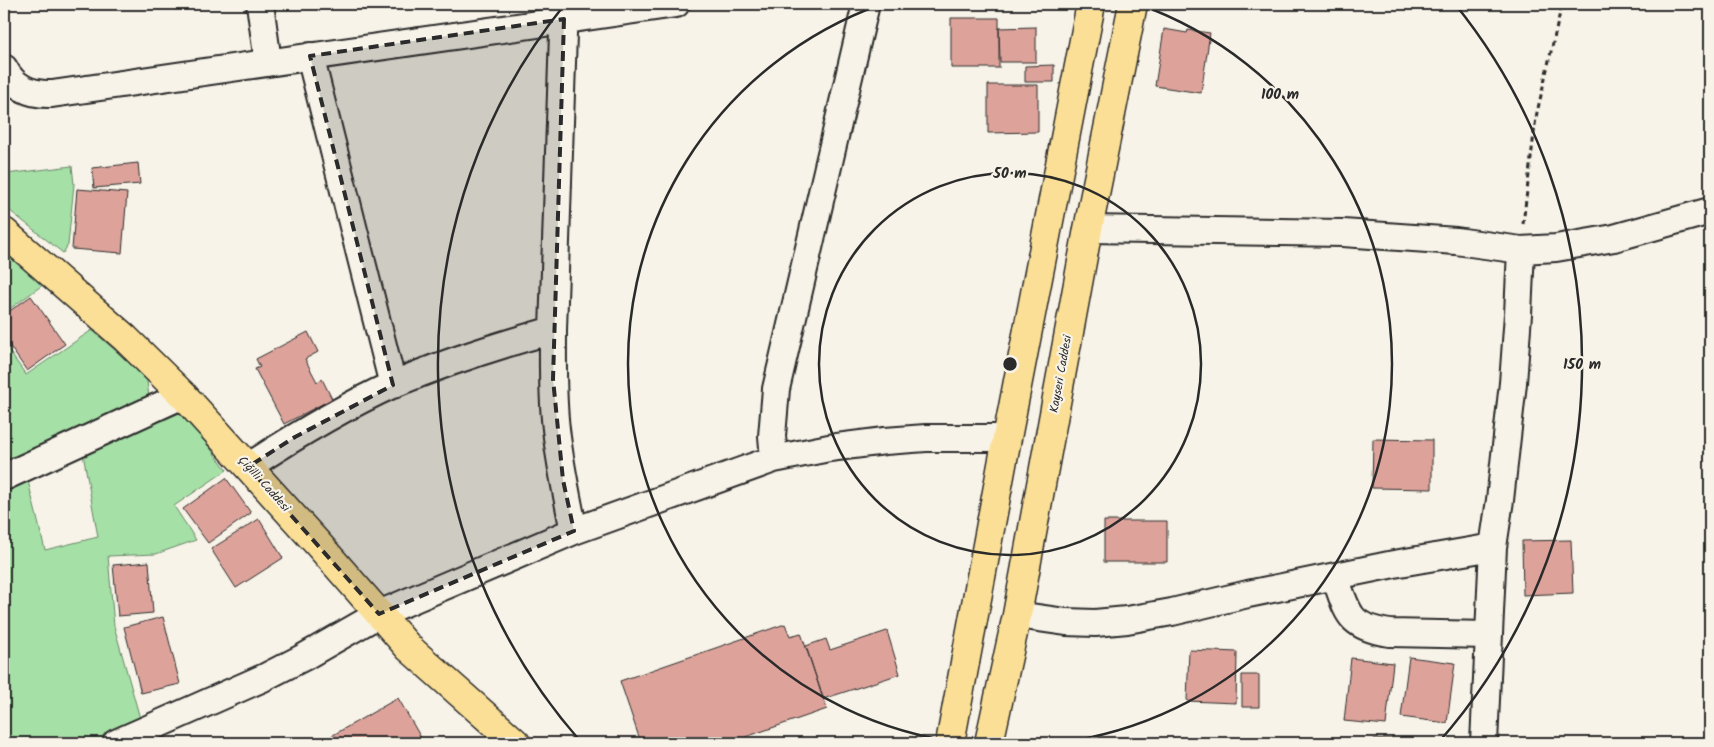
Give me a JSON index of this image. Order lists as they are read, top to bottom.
{
  "streets": {
    "main road": ["Kayseri Caddesi", "Çiğilli Caddesi"]
  },
  "rings": ["100 m", "50 m", "150 m"]
}
